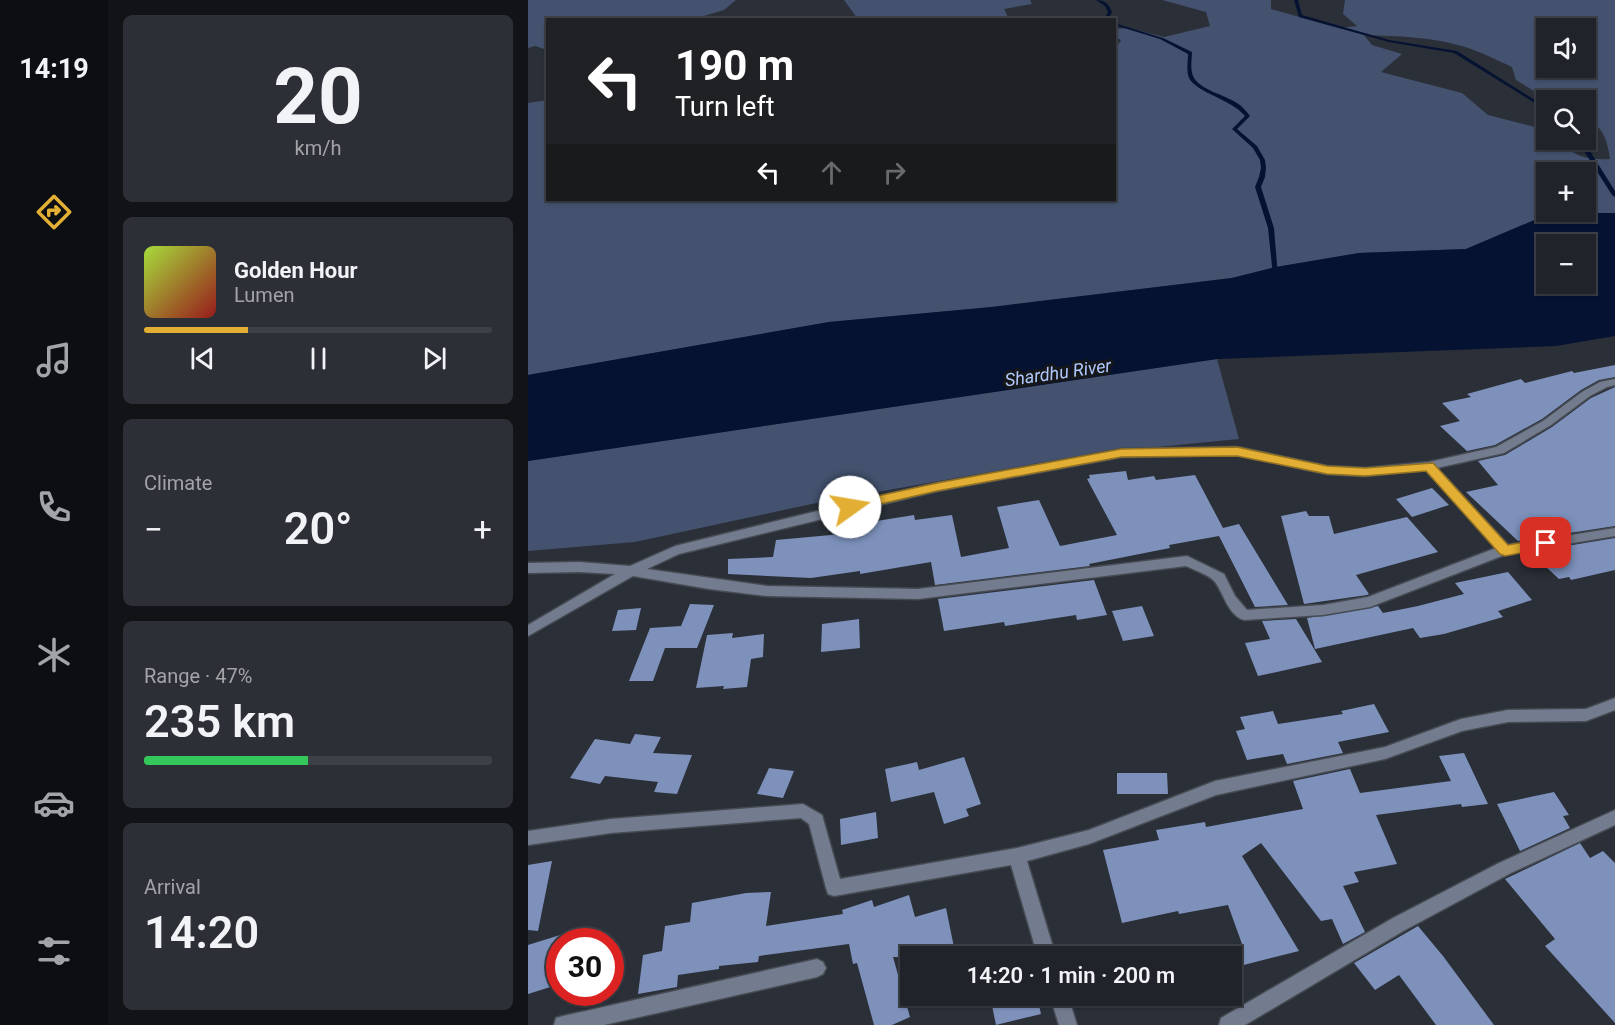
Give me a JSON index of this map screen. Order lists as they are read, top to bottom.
{
  "water": ["Shardhu River"],
  "page": {
    "tabs": "14:19",
    "tile": [
      ["20", "km/h"],
      "Climate",
      ["Range · 47%", "235 km"],
      ["Arrival", "14:20"]
    ],
    "map_buttons": ["+", "−"],
    "turn": ["190 m", "Turn left"],
    "song": ["Golden Hour", "Lumen"],
    "heat": ["−", "20°", "+"],
    "limit": "30",
    "trip": "14:20 · 1 min · 200 m"
  }
}
